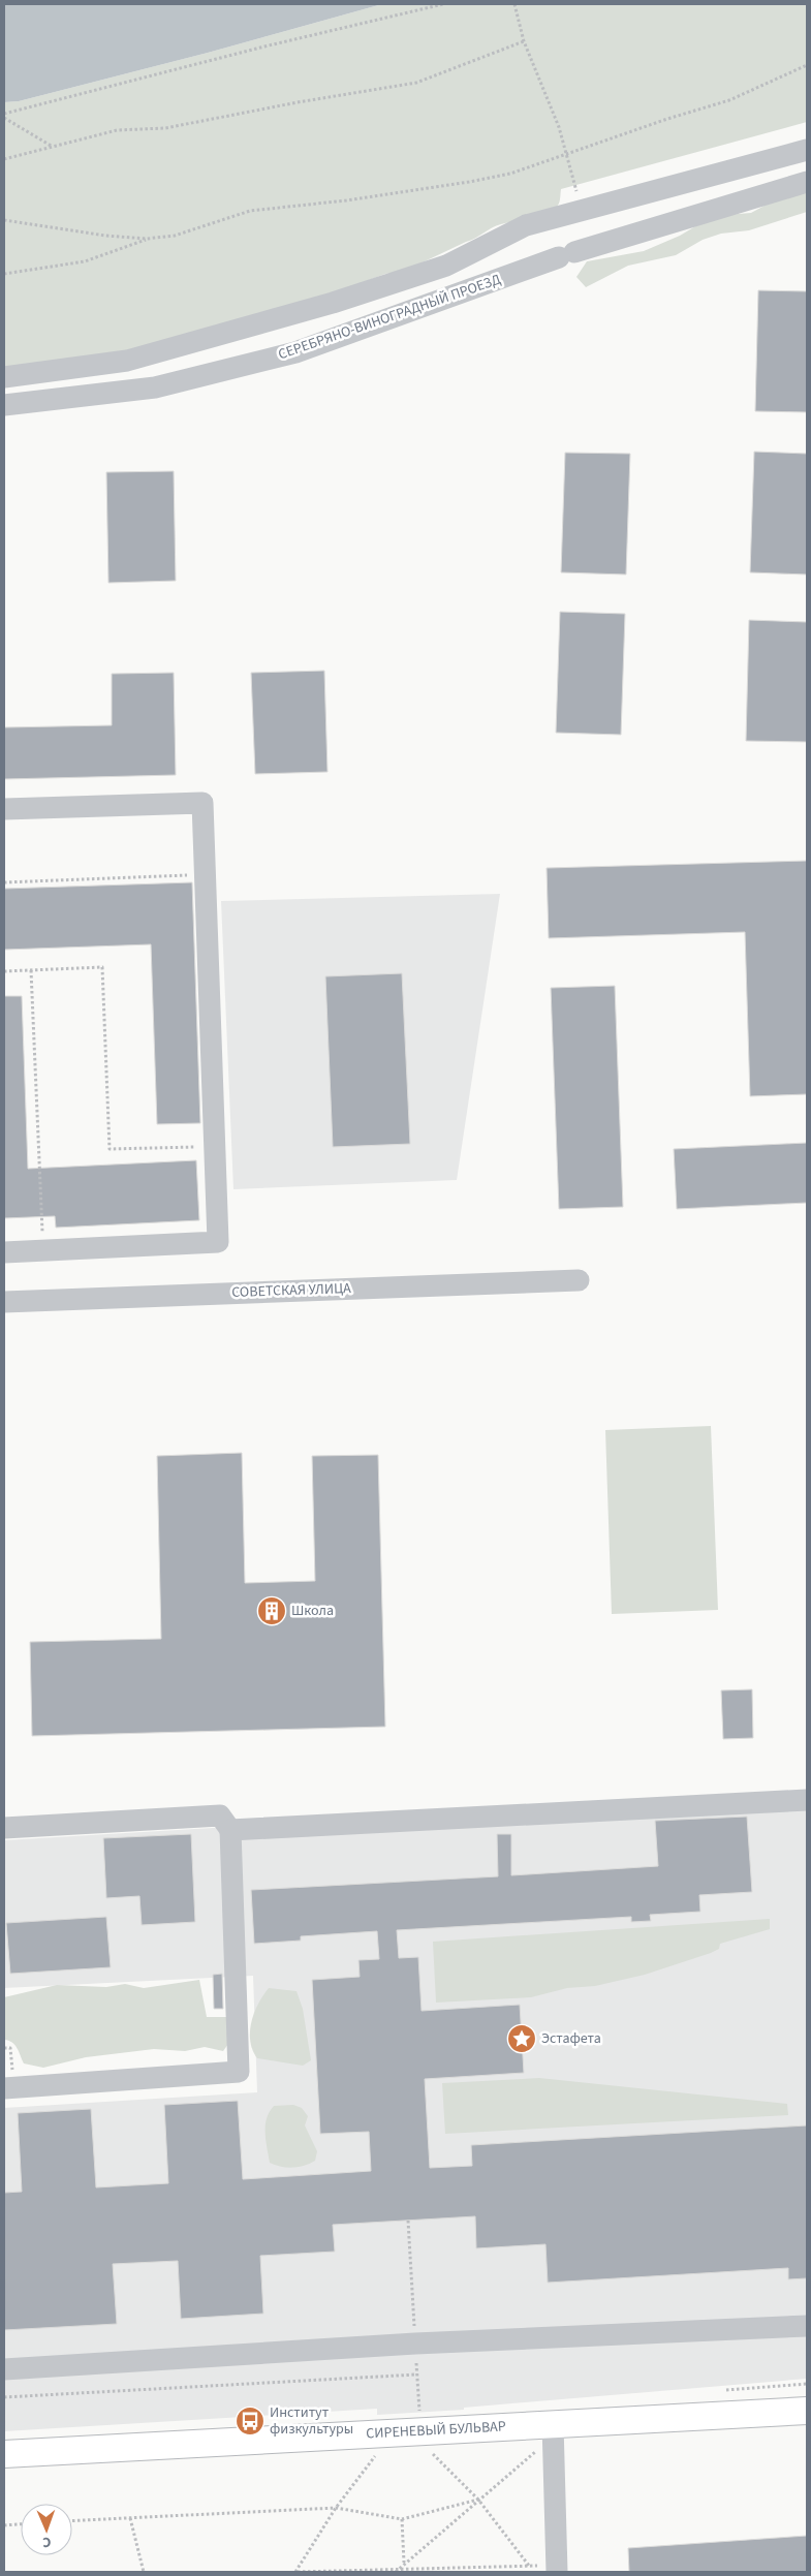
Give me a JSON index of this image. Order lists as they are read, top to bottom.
{
  "streets": {
    "main road": ["СИРЕНЕВЫЙ БУЛЬВАР"],
    "street": ["СЕРЕБРЯНО-ВИНОГРАДНЫЙ ПРОЕЗД", "СОВЕТСКАЯ УЛИЦА"]
  },
  "places": {
    "building": ["Школа"],
    "place": ["Эстафета"],
    "bus stop": ["Институт физкультуры"]
  },
  "north": "bottom"
}
